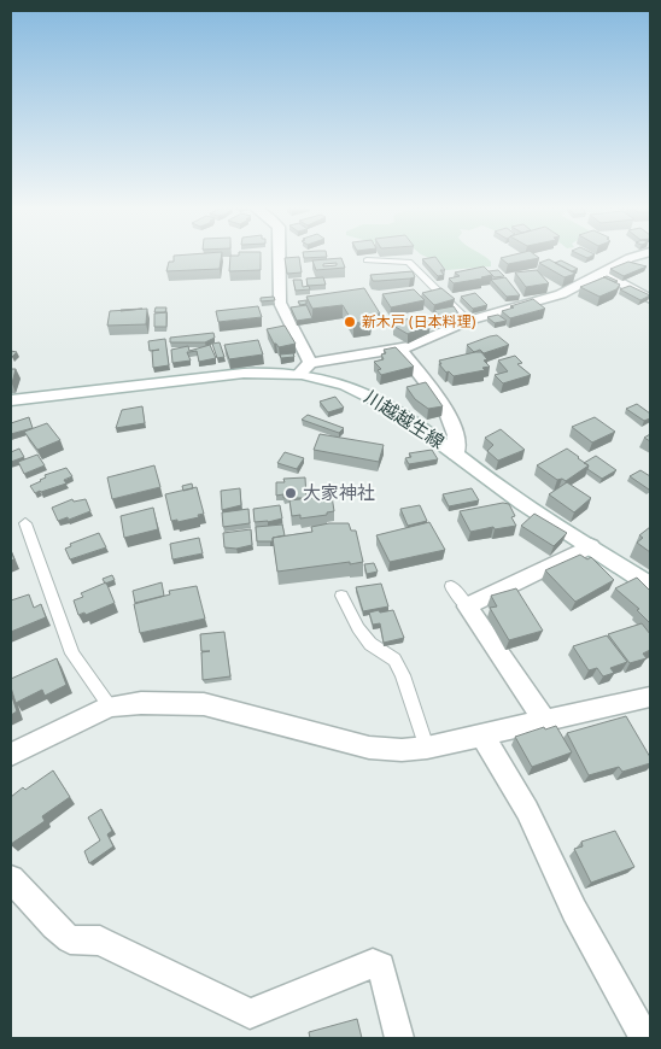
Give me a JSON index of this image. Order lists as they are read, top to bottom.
{
  "streets": {
    "street": ["川越越生線"]
  },
  "places": ["新木戸 (日本料理)", "大家神社"]
}
